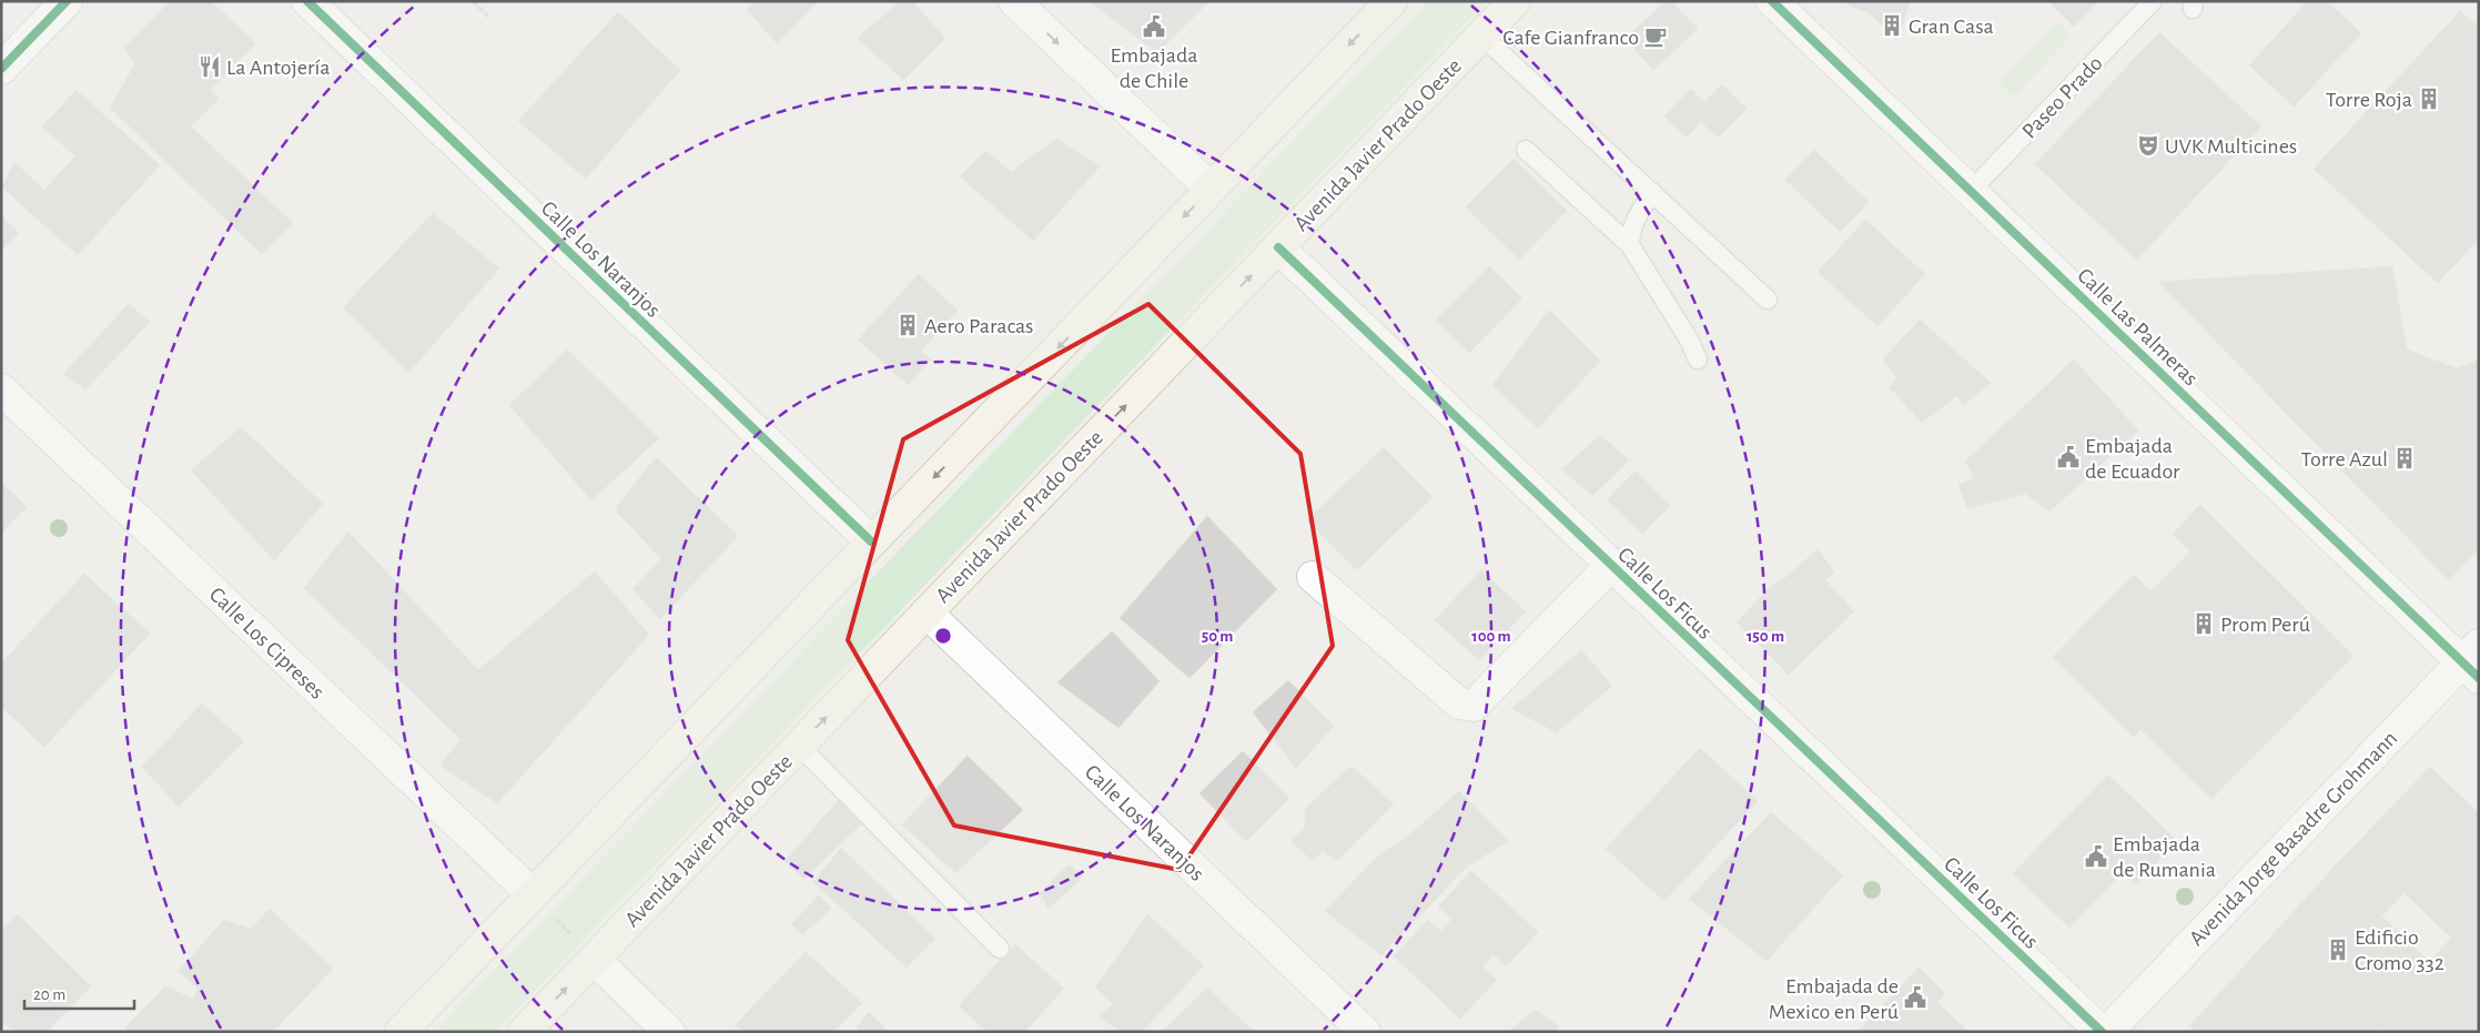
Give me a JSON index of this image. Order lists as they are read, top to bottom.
{
  "streets": {
    "main road": ["Avenida Javier Prado Oeste"],
    "street": [
      "Calle Los Naranjos",
      "Calle Las Palmeras",
      "Calle Los Ficus",
      "Calle Los Cipreses",
      "Avenida Jorge Basadre Grohmann"
    ],
    "lane": ["Paseo Prado"]
  },
  "crossings": [
    ["Paseo Prado", "Calle Las Palmeras"],
    ["Avenida Javier Prado Oeste", "Calle Los Naranjos"],
    ["Avenida Javier Prado Oeste", "Calle Los Ficus"],
    ["Calle Las Palmeras", "Avenida Jorge Basadre Grohmann"]
  ],
  "places": {
    "building": [
      "Gran Casa",
      "Torre Roja",
      "Aero Paracas",
      "Torre Azul",
      "Prom Perú",
      "Edificio Cromo 332"
    ],
    "public building": [
      "Embajada de Chile",
      "Embajada de Ecuador",
      "Embajada de Rumania",
      "Embajada de Mexico en Perú"
    ],
    "cafe": ["Cafe Gianfranco"],
    "restaurant": ["La Antojería"],
    "theatre": ["UVK Multicines"]
  },
  "scale_bar": "20 m",
  "rings": ["50 m", "100 m", "150 m"]
}
